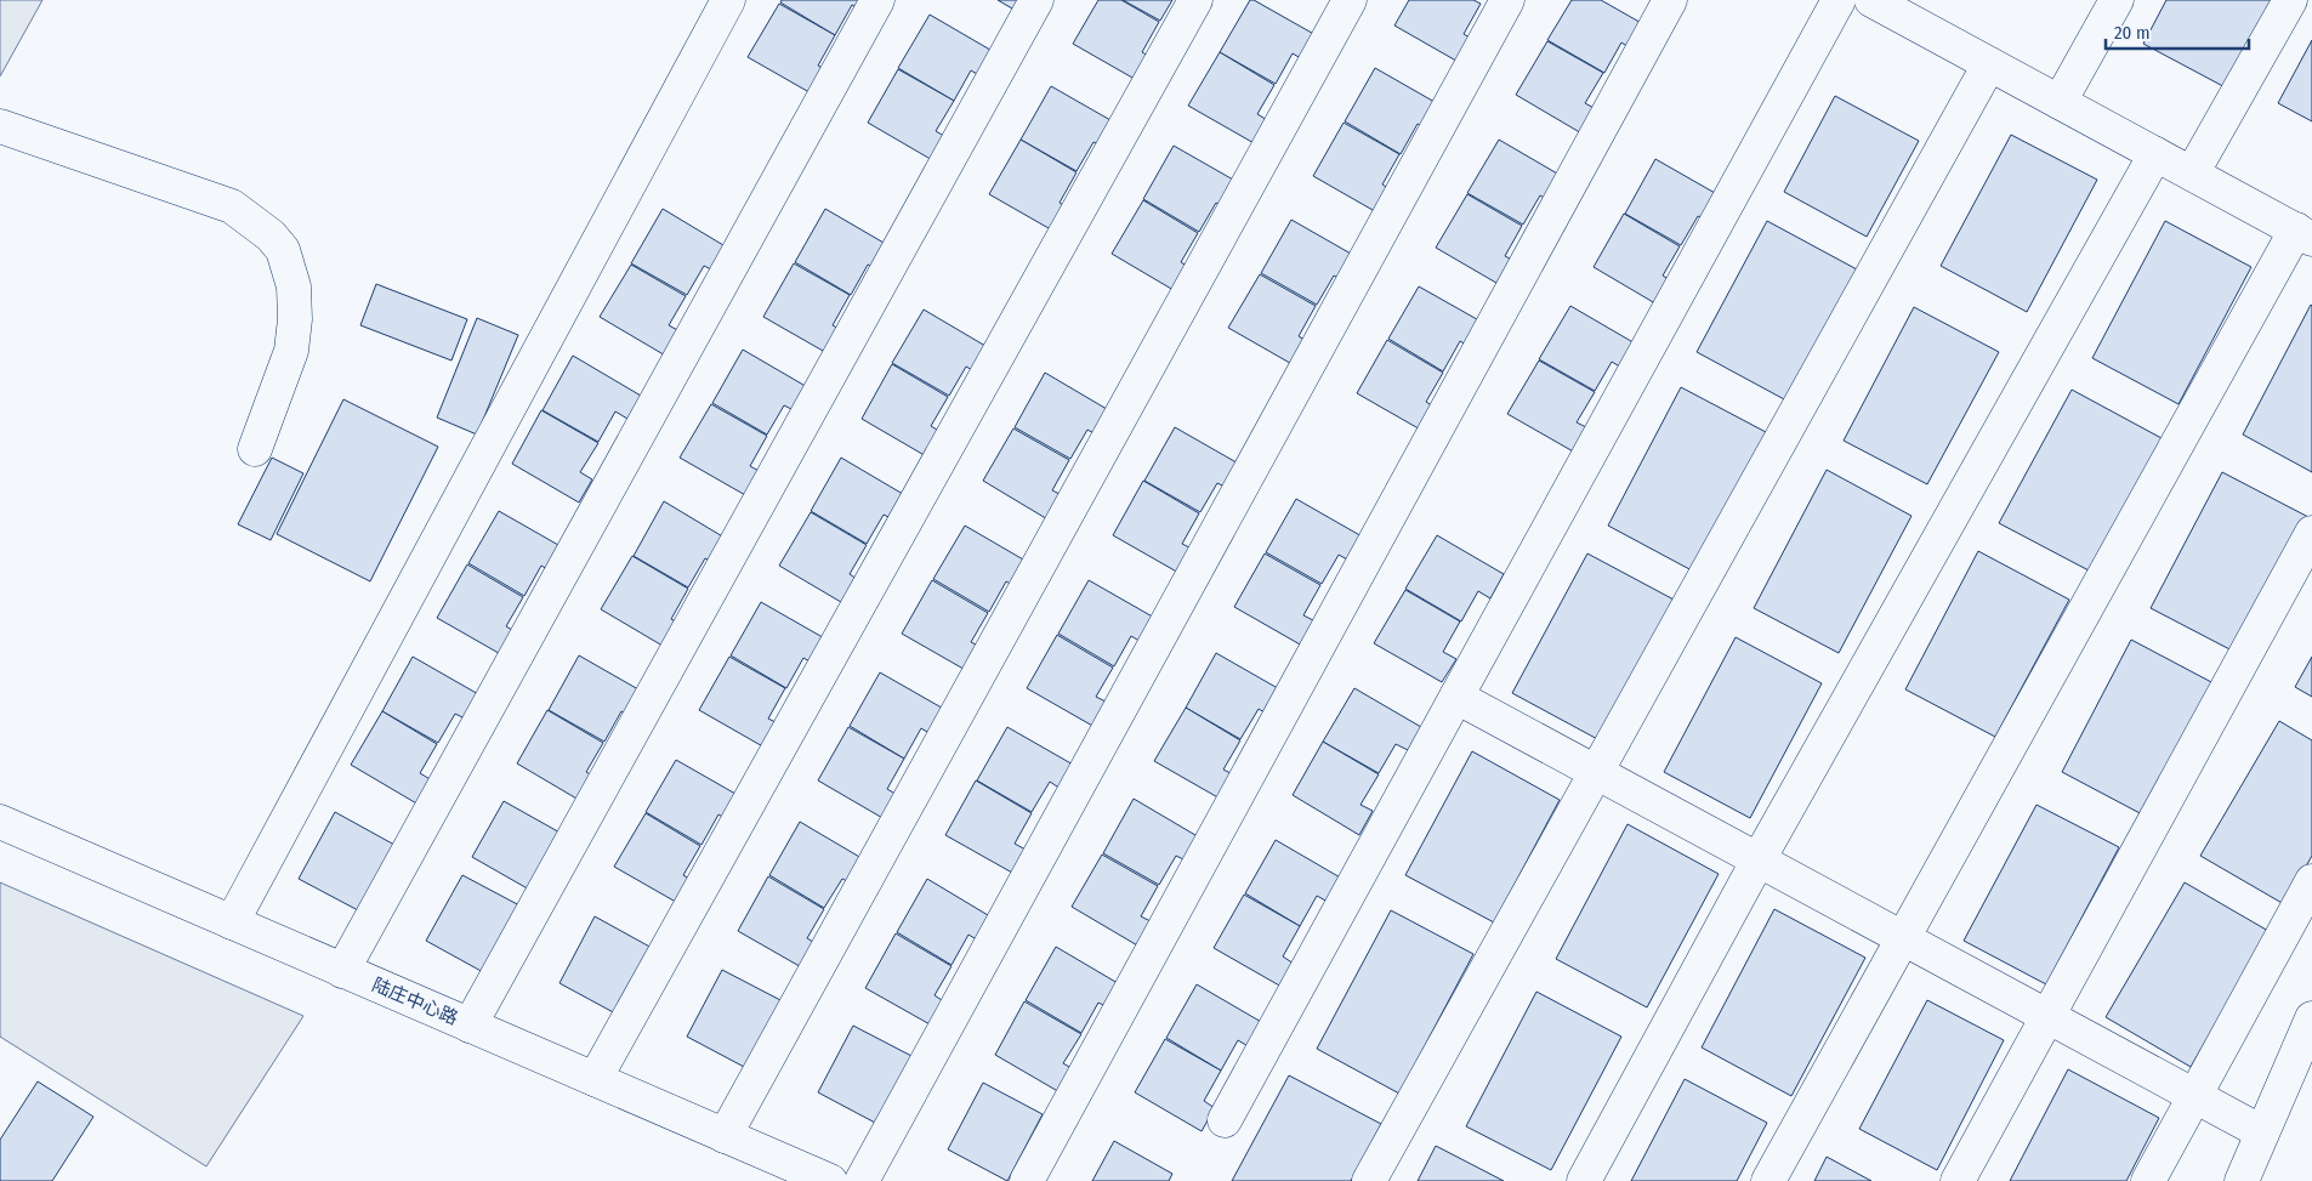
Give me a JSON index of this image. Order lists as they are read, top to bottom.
{
  "streets": {
    "street": ["陆庄中心路"]
  },
  "scale_bar": "20 m"
}
